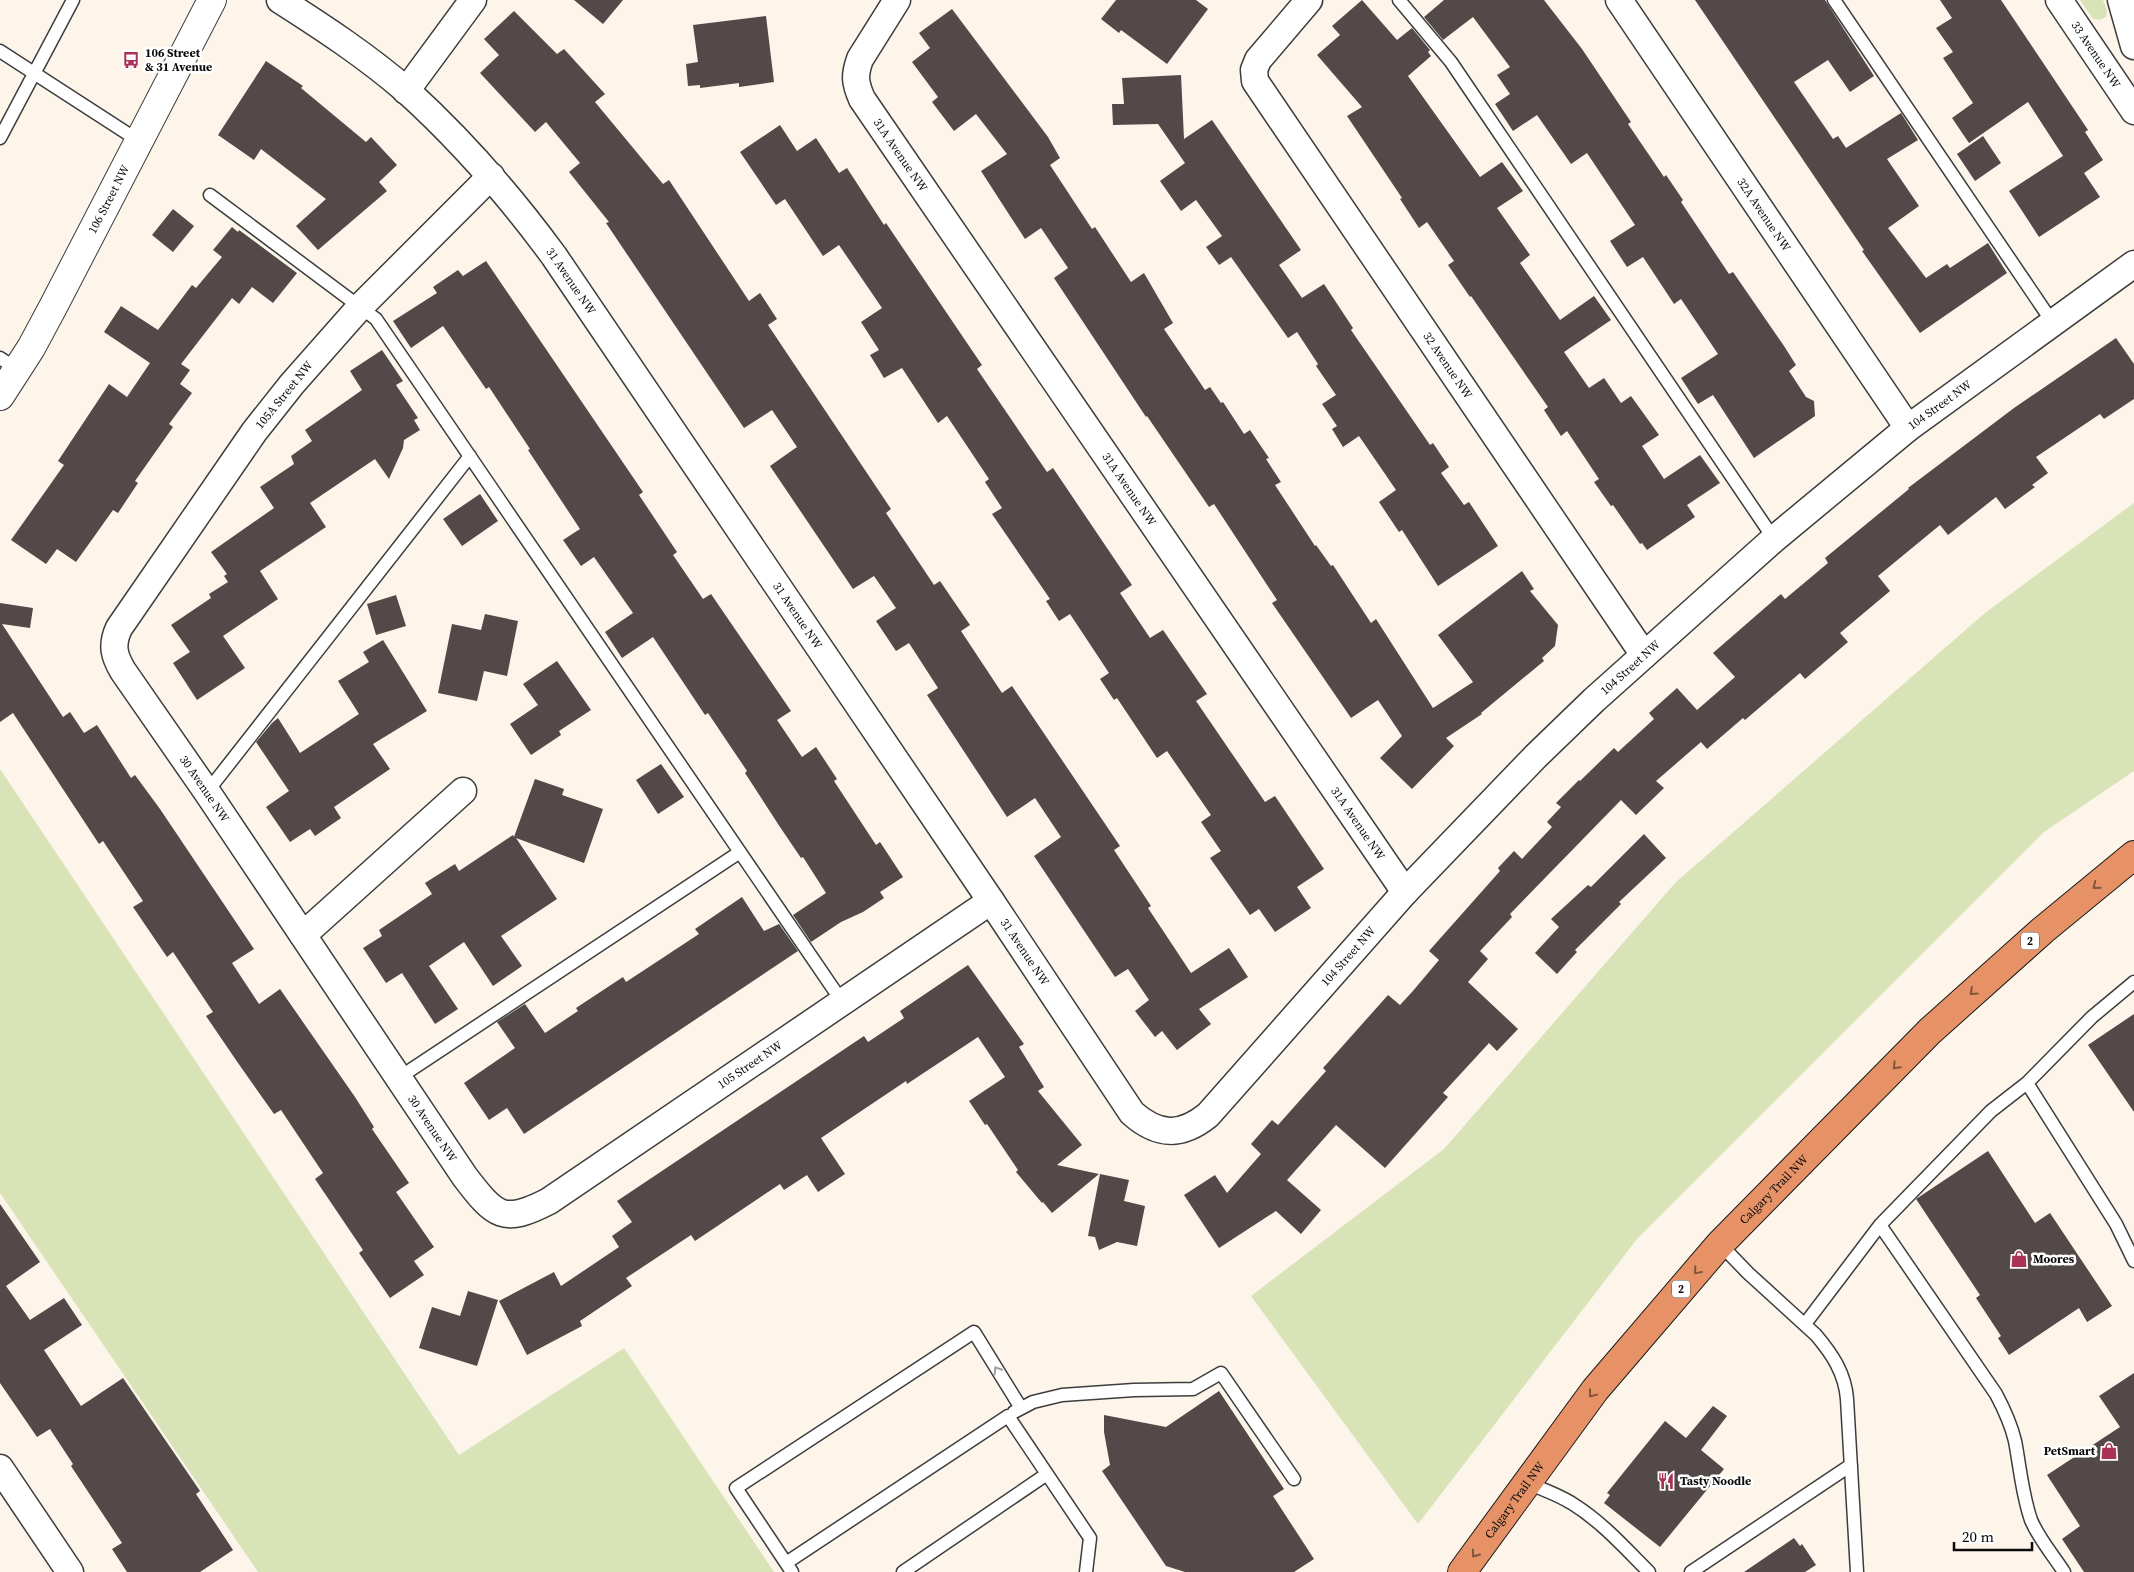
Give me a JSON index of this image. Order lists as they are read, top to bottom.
{
  "streets": {
    "highway": ["2", "Calgary Trail NW"],
    "street": [
      "33 Avenue NW",
      "31A Avenue NW",
      "106 Street NW",
      "32A Avenue NW",
      "31 Avenue NW",
      "32 Avenue NW",
      "105A Street NW",
      "104 Street NW",
      "30 Avenue NW",
      "105 Street NW"
    ]
  },
  "crossings": [
    ["31A Avenue NW", "104 Street NW"],
    ["32A Avenue NW", "104 Street NW"],
    ["31 Avenue NW", "105A Street NW"],
    ["31 Avenue NW", "104 Street NW"],
    ["31 Avenue NW", "105 Street NW"],
    ["32 Avenue NW", "104 Street NW"],
    ["105A Street NW", "30 Avenue NW"],
    ["30 Avenue NW", "105 Street NW"]
  ],
  "one_way": ["Calgary Trail NW"],
  "places": {
    "bus stop": ["106 Street & 31 Avenue"],
    "shop": ["Moores", "PetSmart"],
    "restaurant": ["Tasty Noodle"]
  },
  "scale_bar": "20 m"
}
